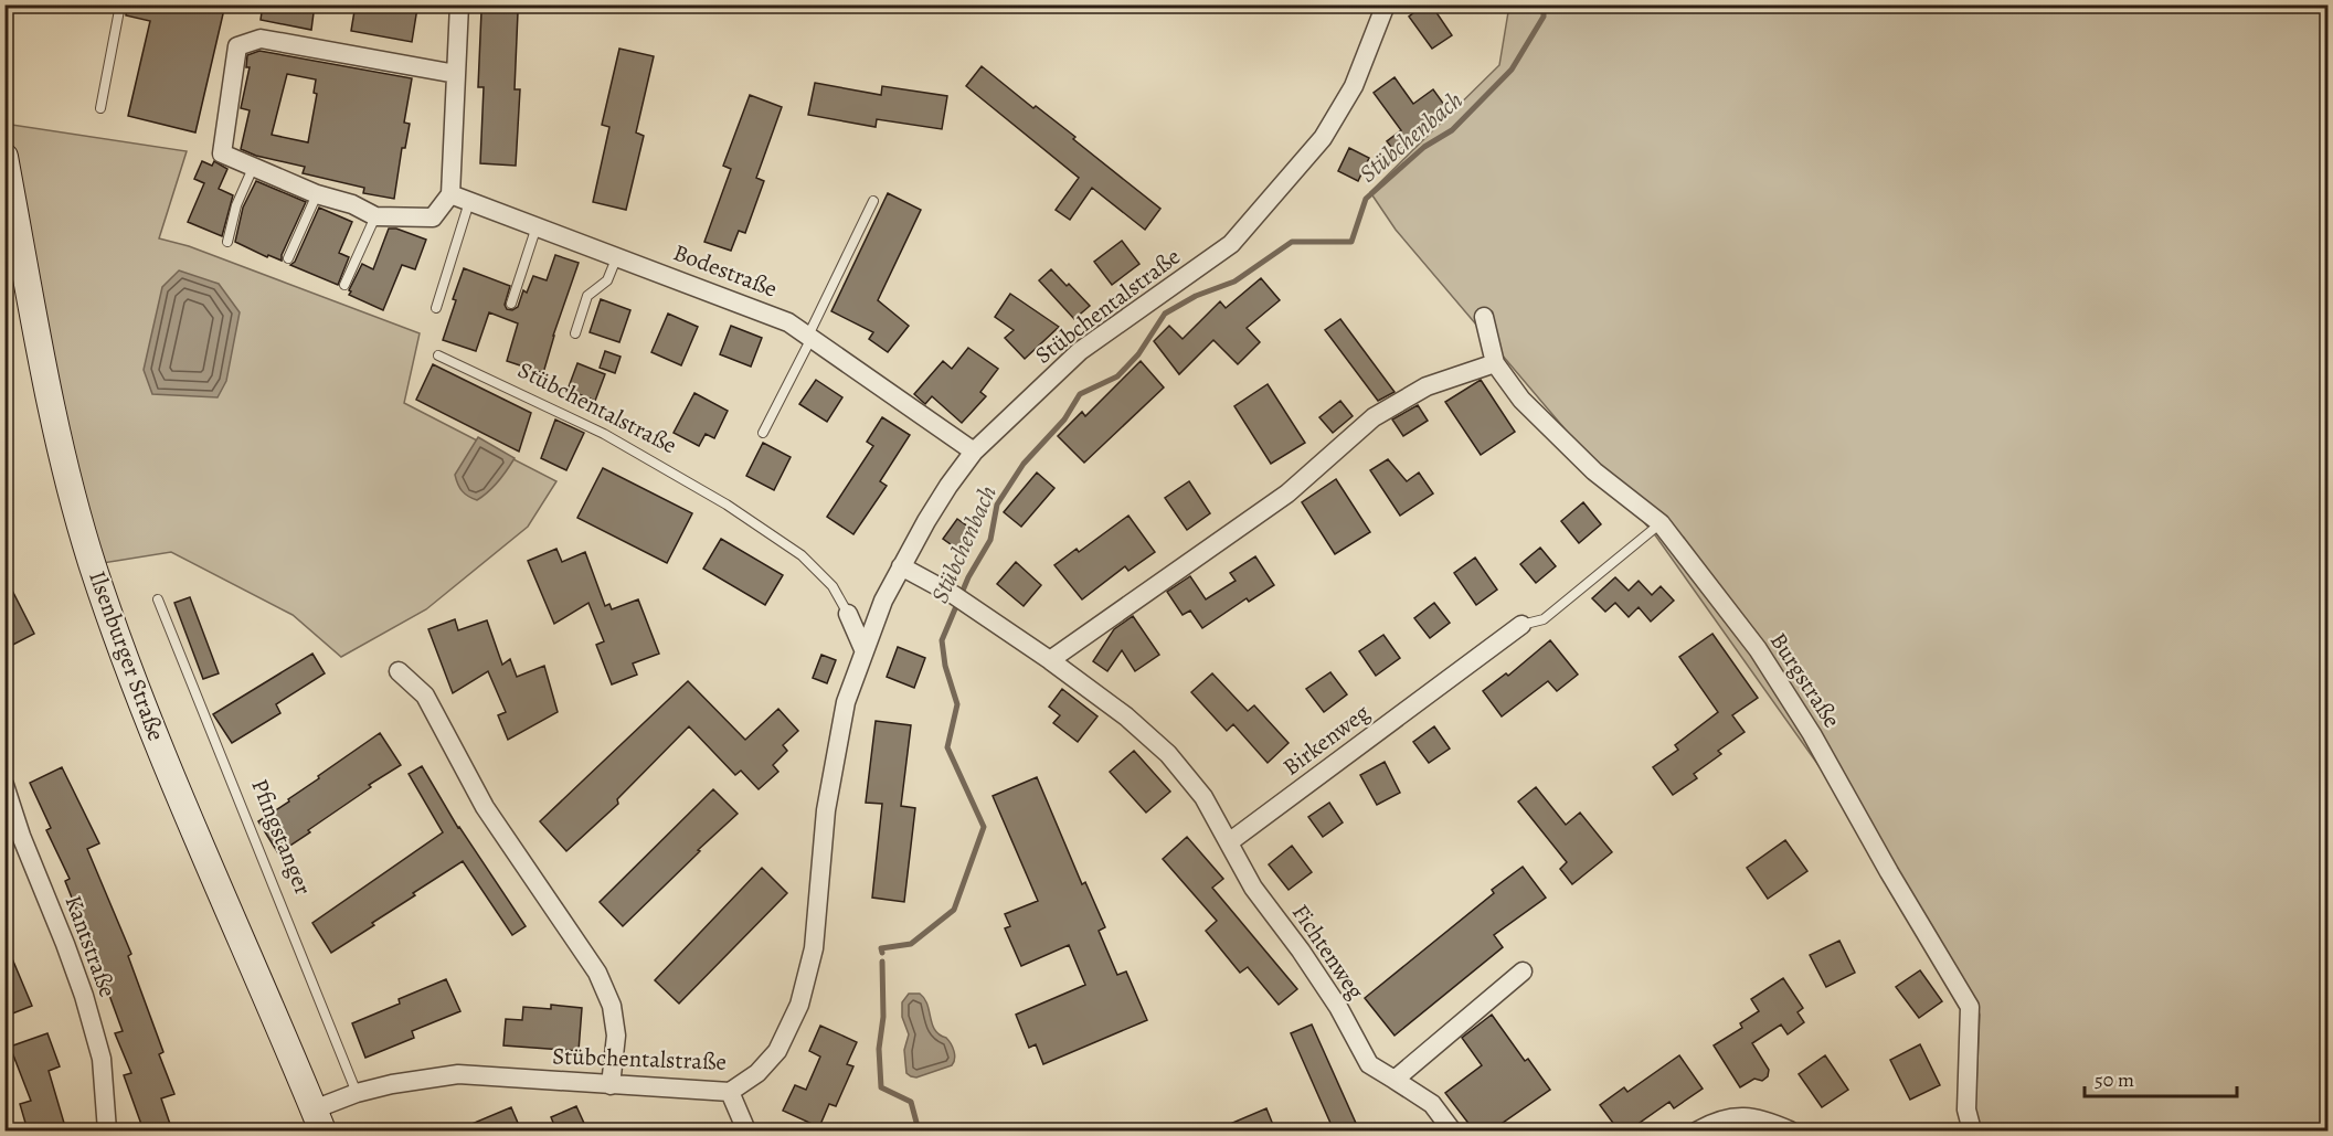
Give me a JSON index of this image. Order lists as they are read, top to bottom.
{
  "streets": {
    "main road": ["Ilsenburger Straße"],
    "street": [
      "Bodestraße",
      "Stübchentalstraße",
      "Burgstraße",
      "Birkenweg",
      "Kantstraße",
      "Fichtenweg"
    ],
    "lane": ["Pfingstanger"]
  },
  "crossings": [
    ["Bodestraße", "Stübchentalstraße"],
    ["Stübchentalstraße", "Ilsenburger Straße"],
    ["Stübchentalstraße", "Pfingstanger"],
    ["Burgstraße", "Birkenweg"],
    ["Birkenweg", "Fichtenweg"]
  ],
  "water": ["Stübchenbach"],
  "scale_bar": "50 m"
}
